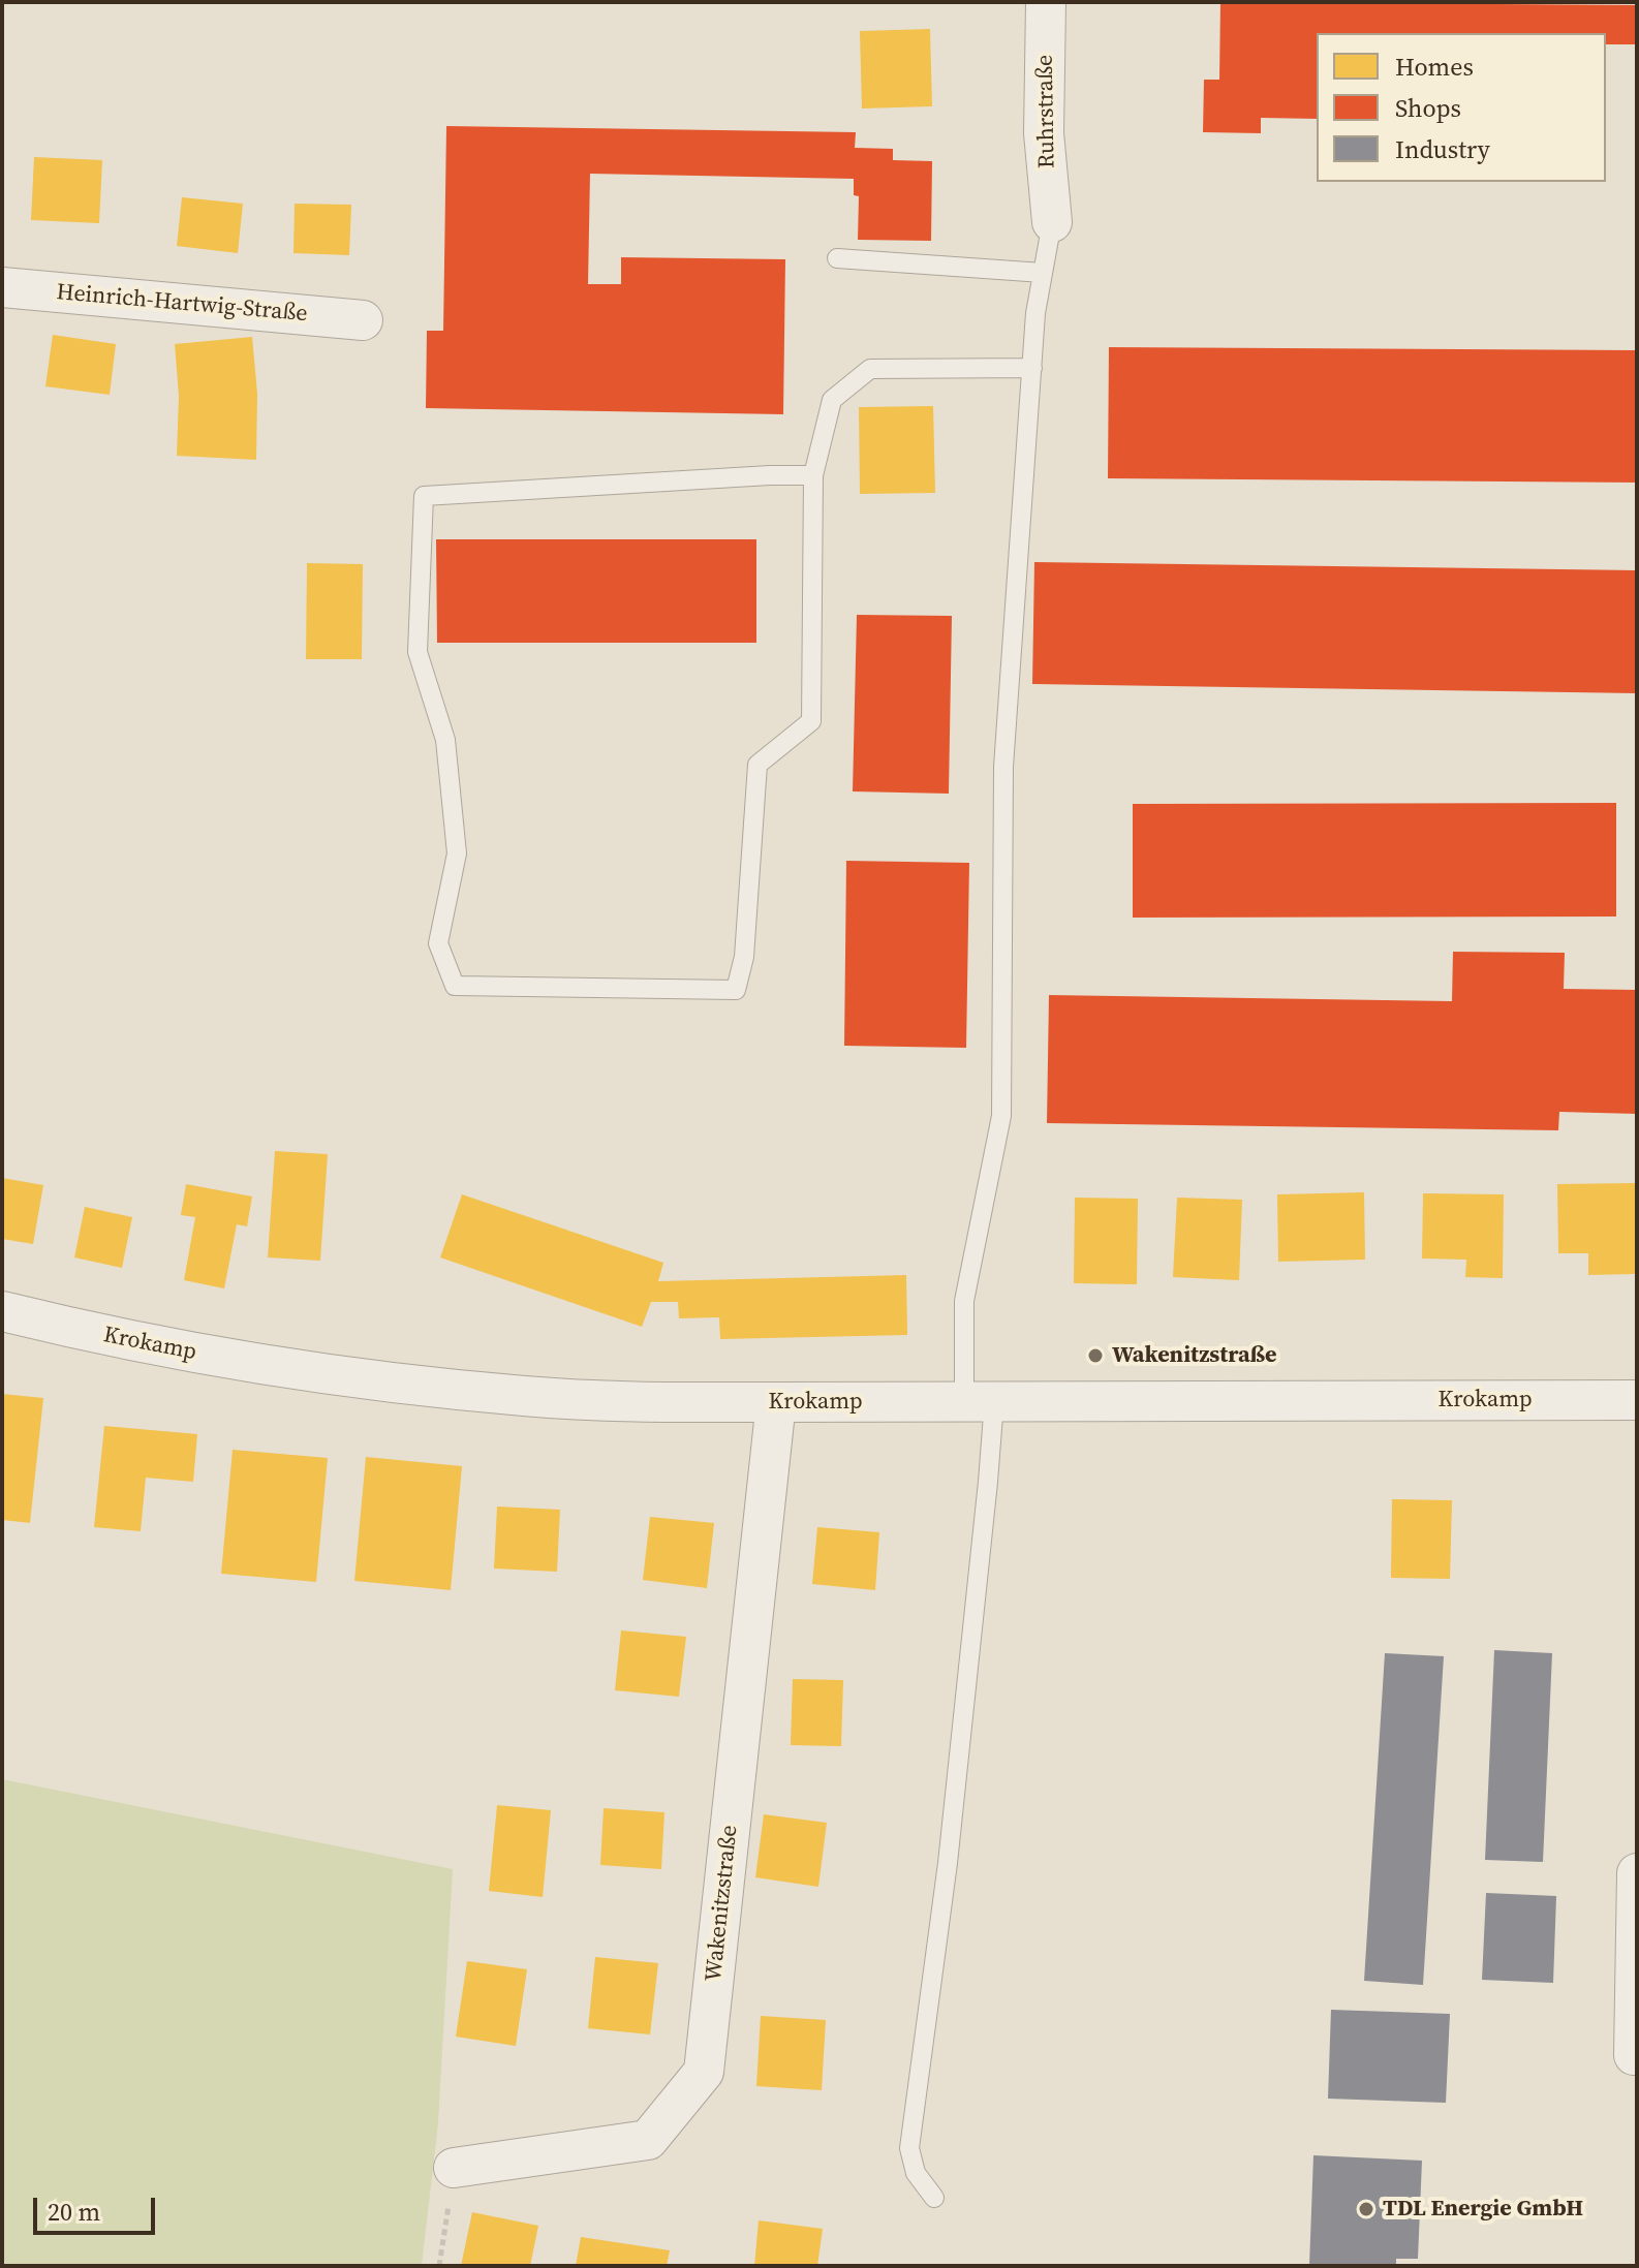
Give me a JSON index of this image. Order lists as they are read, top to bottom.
{
  "streets": {
    "street": [
      "Ruhrstraße",
      "Heinrich-Hartwig-Straße",
      "Krokamp",
      "Wakenitzstraße"
    ]
  },
  "crossings": [
    ["Krokamp", "Wakenitzstraße"]
  ],
  "places": ["Wakenitzstraße", "TDL Energie GmbH"],
  "legend": ["Homes", "Shops", "Industry"],
  "scale_bar": "20 m"
}
